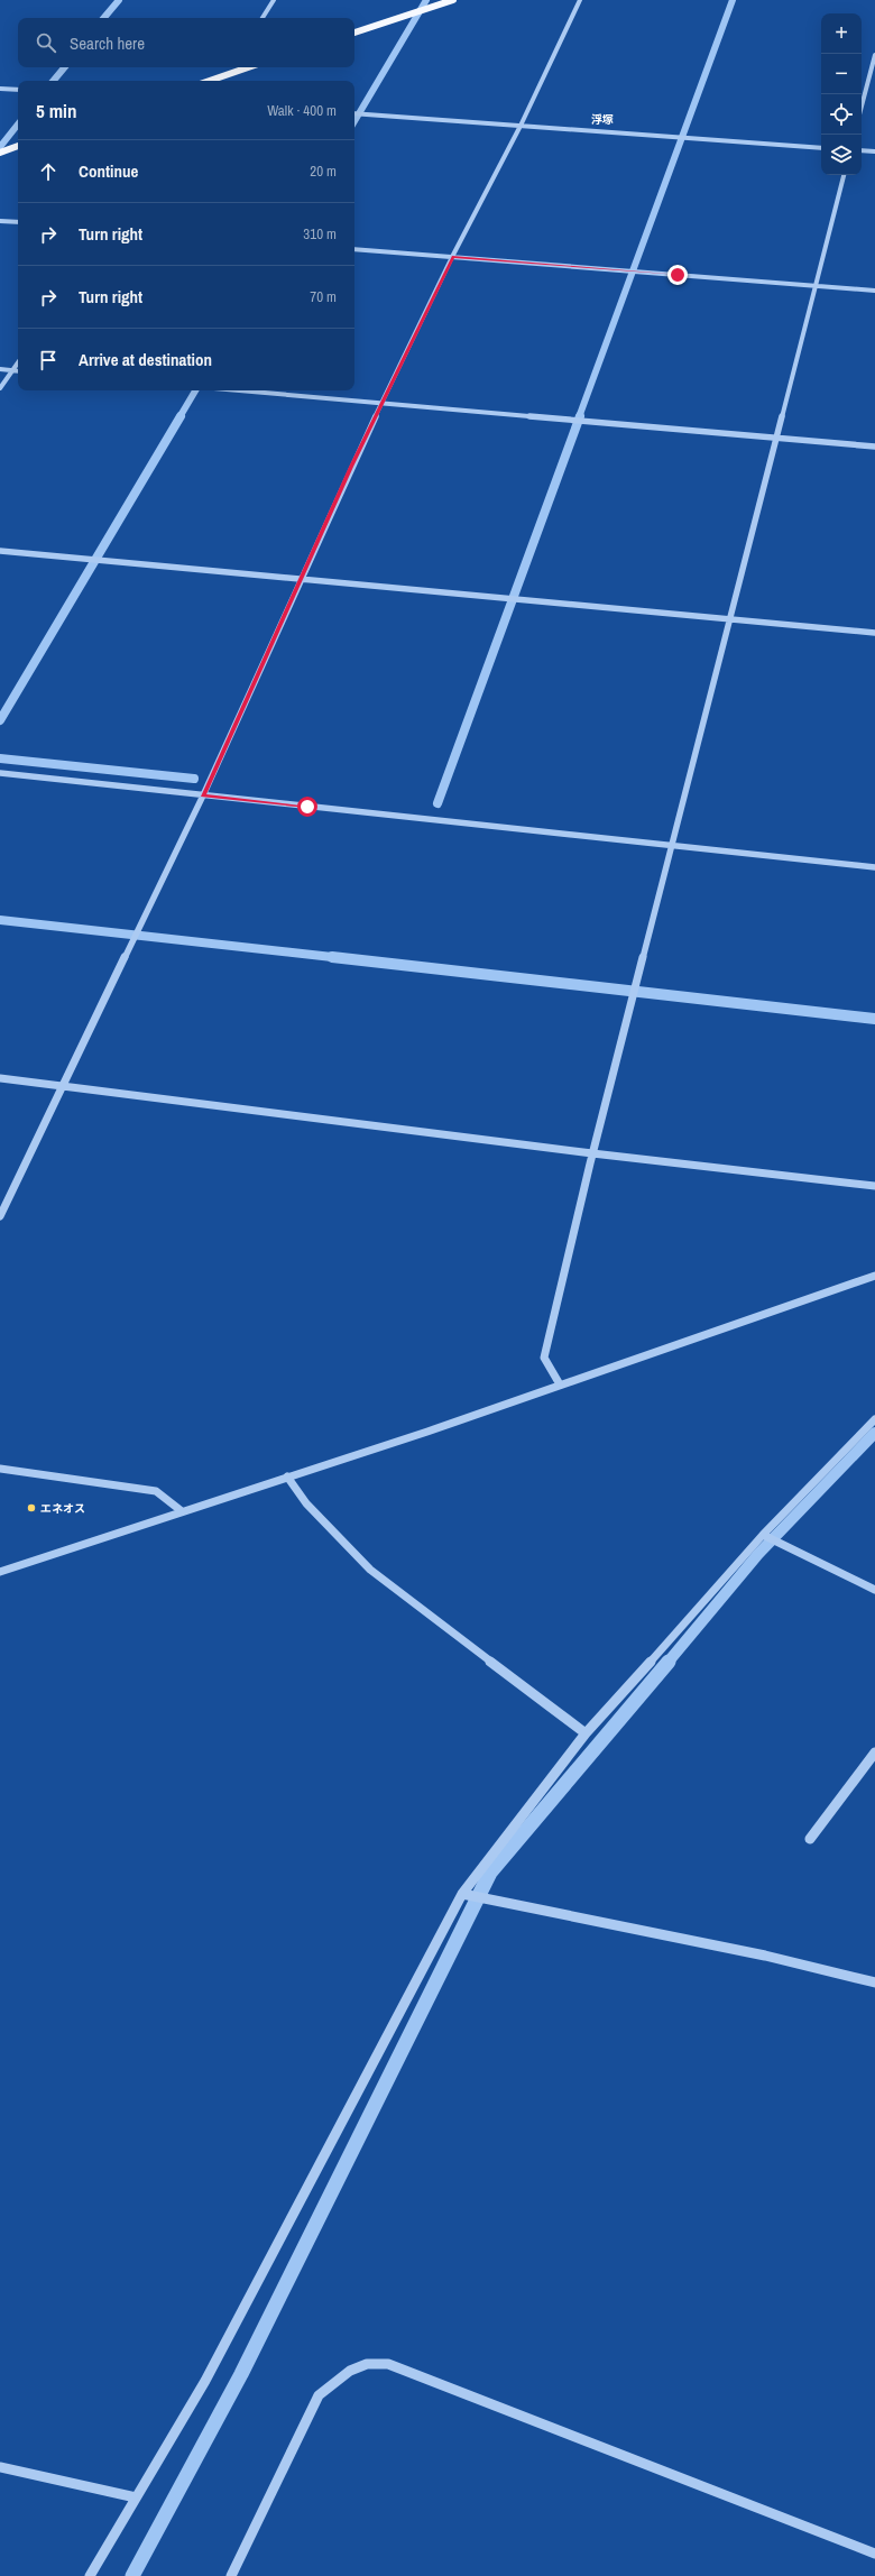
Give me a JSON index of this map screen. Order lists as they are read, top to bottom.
{
  "districts": ["浮塚"],
  "places": ["エネオス"],
  "page": {
    "map_buttons": ["+", "−"],
    "search": "Search here",
    "heading": ["5 min", "Walk · 400 m"],
    "list": [
      ["Continue", "20 m"],
      ["Turn right", "310 m"],
      ["Turn right", "70 m"],
      "Arrive at destination"
    ]
  }
}
